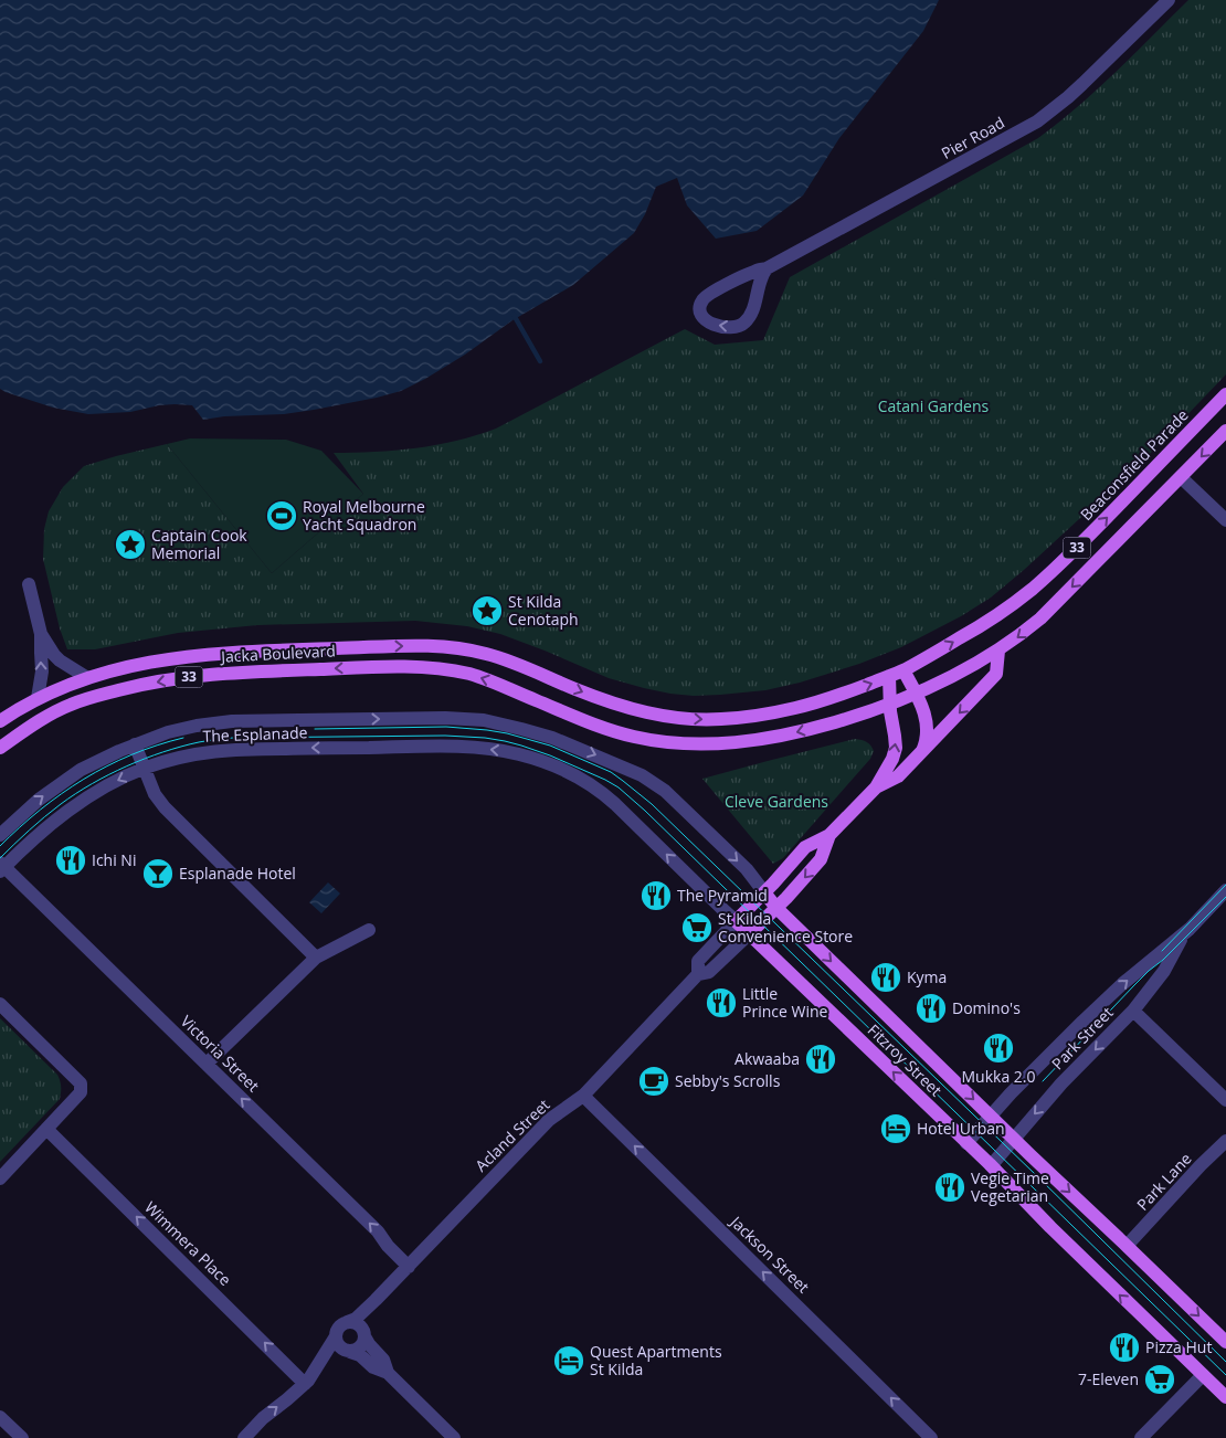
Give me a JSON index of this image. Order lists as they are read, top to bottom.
{
  "streets": {
    "main road": [
      "Beaconsfield Parade",
      "33",
      "Jacka Boulevard",
      "Fitzroy Street"
    ],
    "street": [
      "Pier Road",
      "The Esplanade",
      "Park Street",
      "Victoria Street",
      "Acland Street",
      "Park Lane",
      "Wimmera Place",
      "Jackson Street"
    ]
  },
  "crossings": [
    ["Beaconsfield Parade", "Jacka Boulevard"],
    ["33", "Jacka Boulevard"],
    ["The Esplanade", "Victoria Street"],
    ["The Esplanade", "Fitzroy Street"],
    ["Park Street", "Fitzroy Street"],
    ["Victoria Street", "Acland Street"],
    ["Fitzroy Street", "Acland Street"],
    ["Fitzroy Street", "Park Lane"],
    ["Acland Street", "Jackson Street"]
  ],
  "one_way": ["Victoria Street", "Wimmera Place", "Jackson Street"],
  "parks": ["Catani Gardens", "Cleve Gardens"],
  "places": {
    "sports": ["Royal Melbourne Yacht Squadron"],
    "place": ["Captain Cook Memorial", "St Kilda Cenotaph"],
    "restaurant": [
      "Ichi Ni",
      "The Pyramid",
      "Kyma",
      "Little Prince Wine",
      "Domino's",
      "Mukka 2.0",
      "Akwaaba",
      "Vegie Time Vegetarian",
      "Pizza Hut"
    ],
    "bar": ["Esplanade Hotel"],
    "supermarket": ["St Kilda Convenience Store", "7-Eleven"],
    "cafe": ["Sebby's Scrolls"],
    "hotel": ["Hotel Urban", "Quest Apartments St Kilda"]
  }
}
